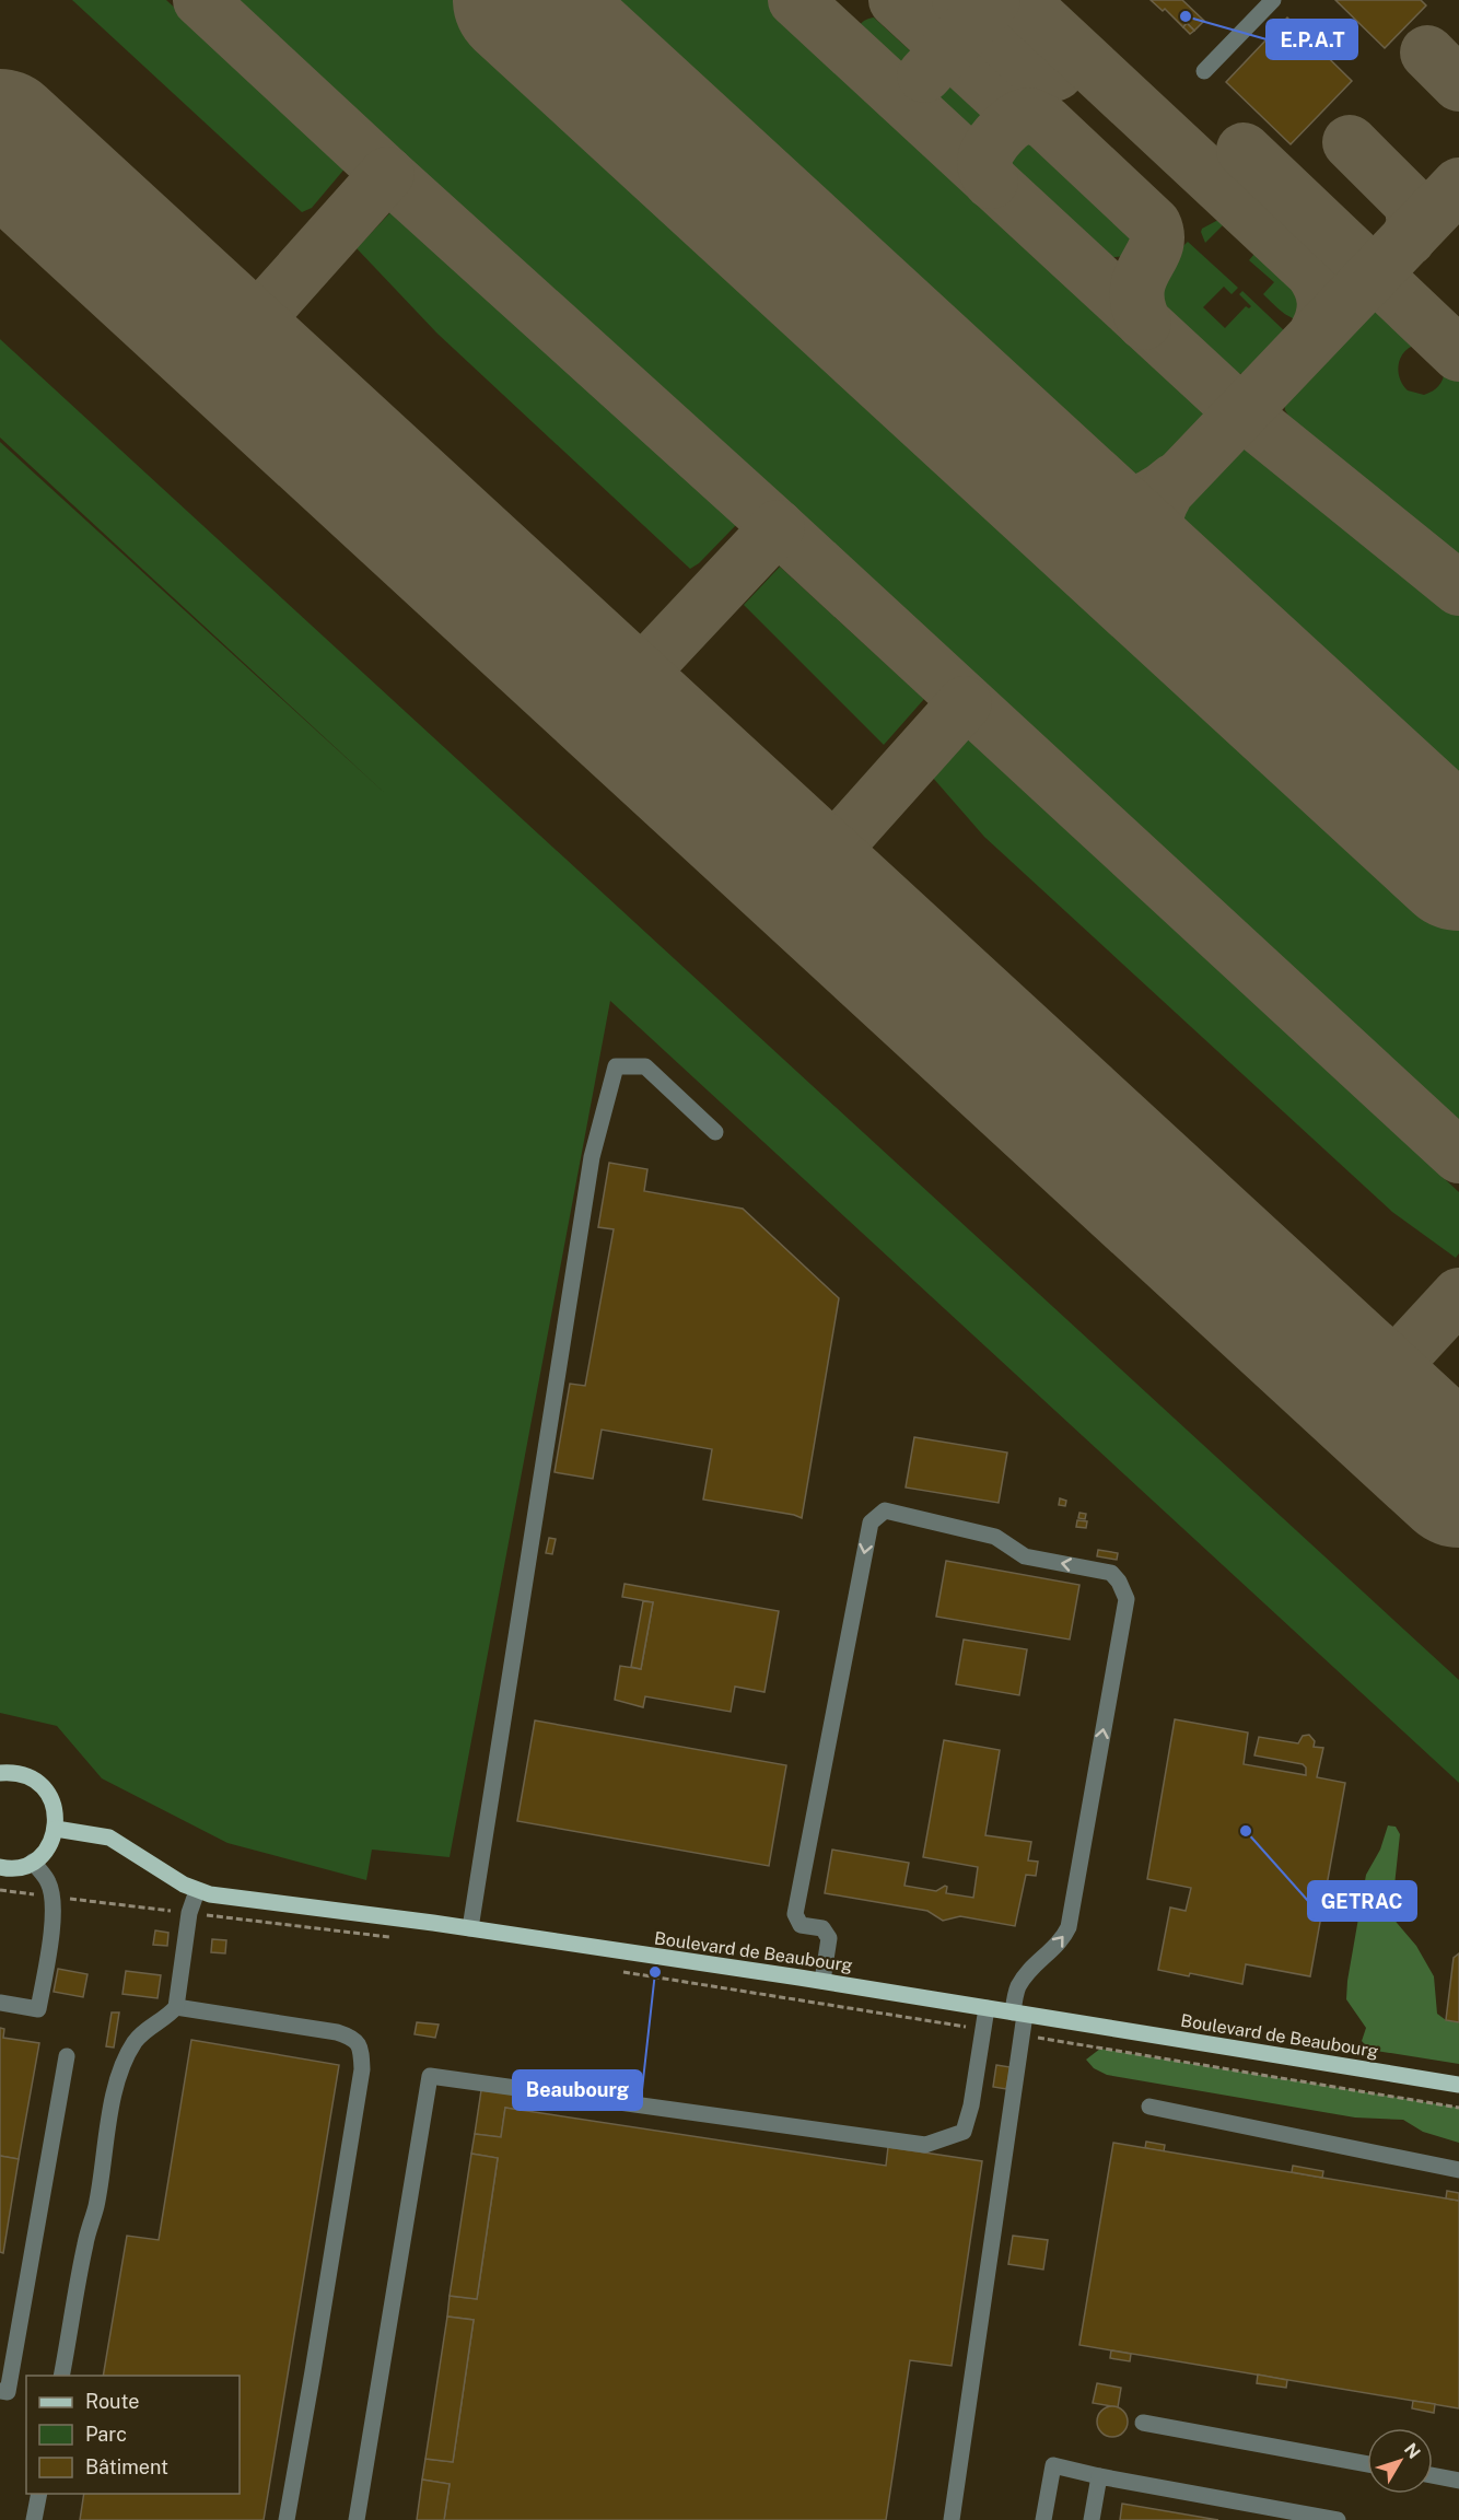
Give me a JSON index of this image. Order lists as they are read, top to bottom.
{
  "streets": {
    "main road": ["Boulevard de Beaubourg"]
  },
  "places": ["E.P.A.T", "GETRAC", "Beaubourg"],
  "legend": ["Route", "Parc", "Bâtiment"],
  "north": "top right"
}
